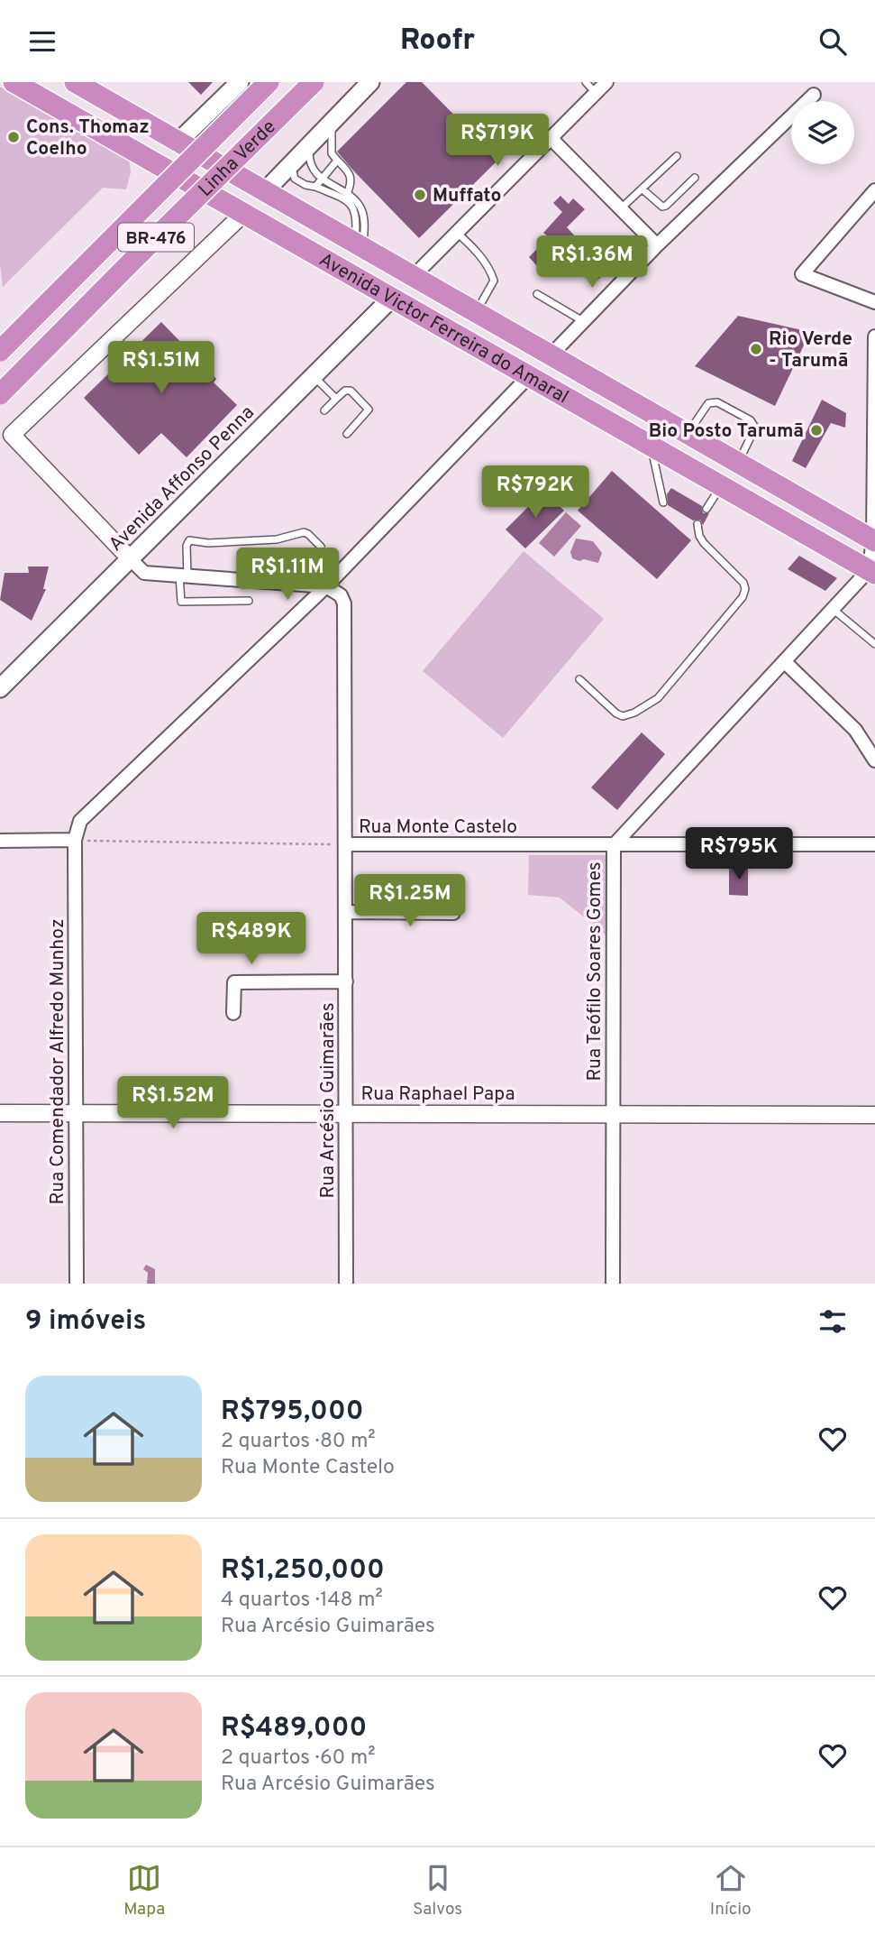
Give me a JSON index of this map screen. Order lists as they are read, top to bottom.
{
  "streets": {
    "highway": ["Linha Verde", "BR-476", "Avenida Victor Ferreira do Amaral"],
    "main road": ["Avenida Affonso Penna"],
    "street": [
      "Rua Monte Castelo",
      "Rua Teófilo Soares Gomes",
      "Rua Comendador Alfredo Munhoz",
      "Rua Raphael Papa",
      "Rua Arcésio Guimarães"
    ]
  },
  "crossings": [
    ["Avenida Victor Ferreira do Amaral", "Avenida Affonso Penna"],
    ["Avenida Victor Ferreira do Amaral", "Rua Teófilo Soares Gomes"],
    ["Rua Monte Castelo", "Rua Teófilo Soares Gomes"],
    ["Rua Monte Castelo", "Rua Comendador Alfredo Munhoz"],
    ["Rua Monte Castelo", "Rua Arcésio Guimarães"],
    ["Rua Teófilo Soares Gomes", "Rua Raphael Papa"],
    ["Rua Comendador Alfredo Munhoz", "Rua Raphael Papa"],
    ["Rua Raphael Papa", "Rua Arcésio Guimarães"]
  ],
  "places": [
    "Cons. Thomaz Coelho",
    "Muffato",
    "Rio Verde - Tarumã",
    "Bio Posto Tarumã"
  ],
  "page": {
    "header": "Roofr",
    "price": [
      "R$719K",
      "R$1.36M",
      "R$1.51M",
      "R$792K",
      "R$1.11M",
      "R$795K",
      "R$1.25M",
      "R$489K",
      "R$1.52M"
    ],
    "heading": "9 imóveis",
    "list": [
      {
        "name": "R$795,000",
        "note": "2 quartos · 80 m² · Rua Monte Castelo"
      },
      {
        "name": "R$1,250,000",
        "note": "4 quartos · 148 m² · Rua Arcésio Guimarães"
      },
      {
        "name": "R$489,000",
        "note": "2 quartos · 60 m² · Rua Arcésio Guimarães"
      }
    ],
    "tabs": ["Mapa", "Salvos", "Início"]
  }
}
